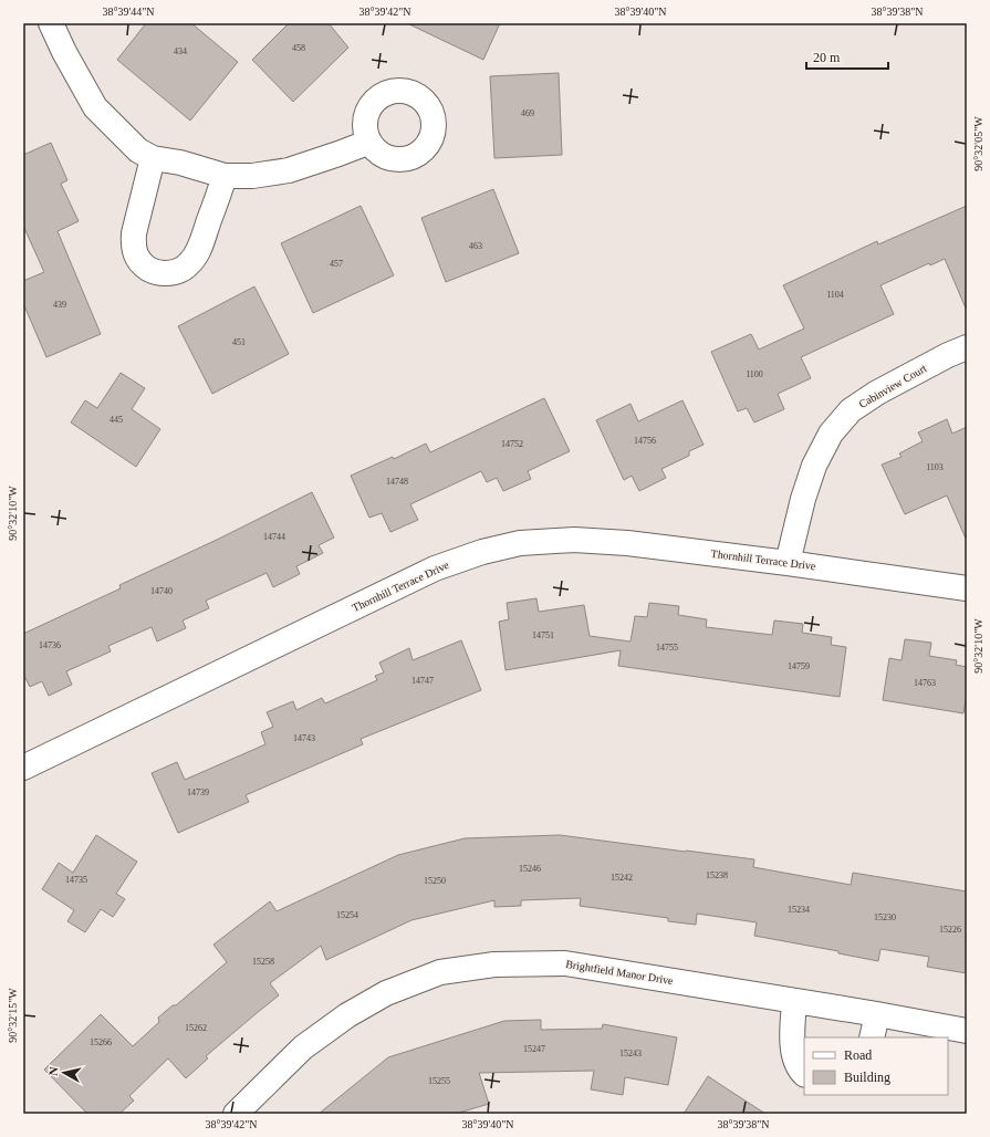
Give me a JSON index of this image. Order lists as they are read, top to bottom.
{
  "streets": {
    "street": ["Cabinview Court", "Thornhill Terrace Drive", "Brightfield Manor Drive"]
  },
  "crossings": [
    ["Cabinview Court", "Thornhill Terrace Drive"]
  ],
  "house_numbers": [
    "458",
    "434",
    "469",
    "463",
    "457",
    "1104",
    "439",
    "451",
    "1100",
    "445",
    "14756",
    "14752",
    "1103",
    "14748",
    "14744",
    "14740",
    "14751",
    "14736",
    "14755",
    "14759",
    "14747",
    "14763",
    "14743",
    "14739",
    "15246",
    "15238",
    "15242",
    "14735",
    "15250",
    "15234",
    "15254",
    "15230",
    "15226",
    "15258",
    "15262",
    "15266",
    "15247",
    "15243",
    "15255"
  ],
  "legend": ["Road", "Building"],
  "scale_bar": "20 m",
  "north": "left",
  "coordinates": [
    "38°39'44\"N",
    "38°39'42\"N",
    "38°39'40\"N",
    "38°39'38\"N",
    "90°32'05\"W",
    "90°32'10\"W",
    "90°32'15\"W"
  ]
}
